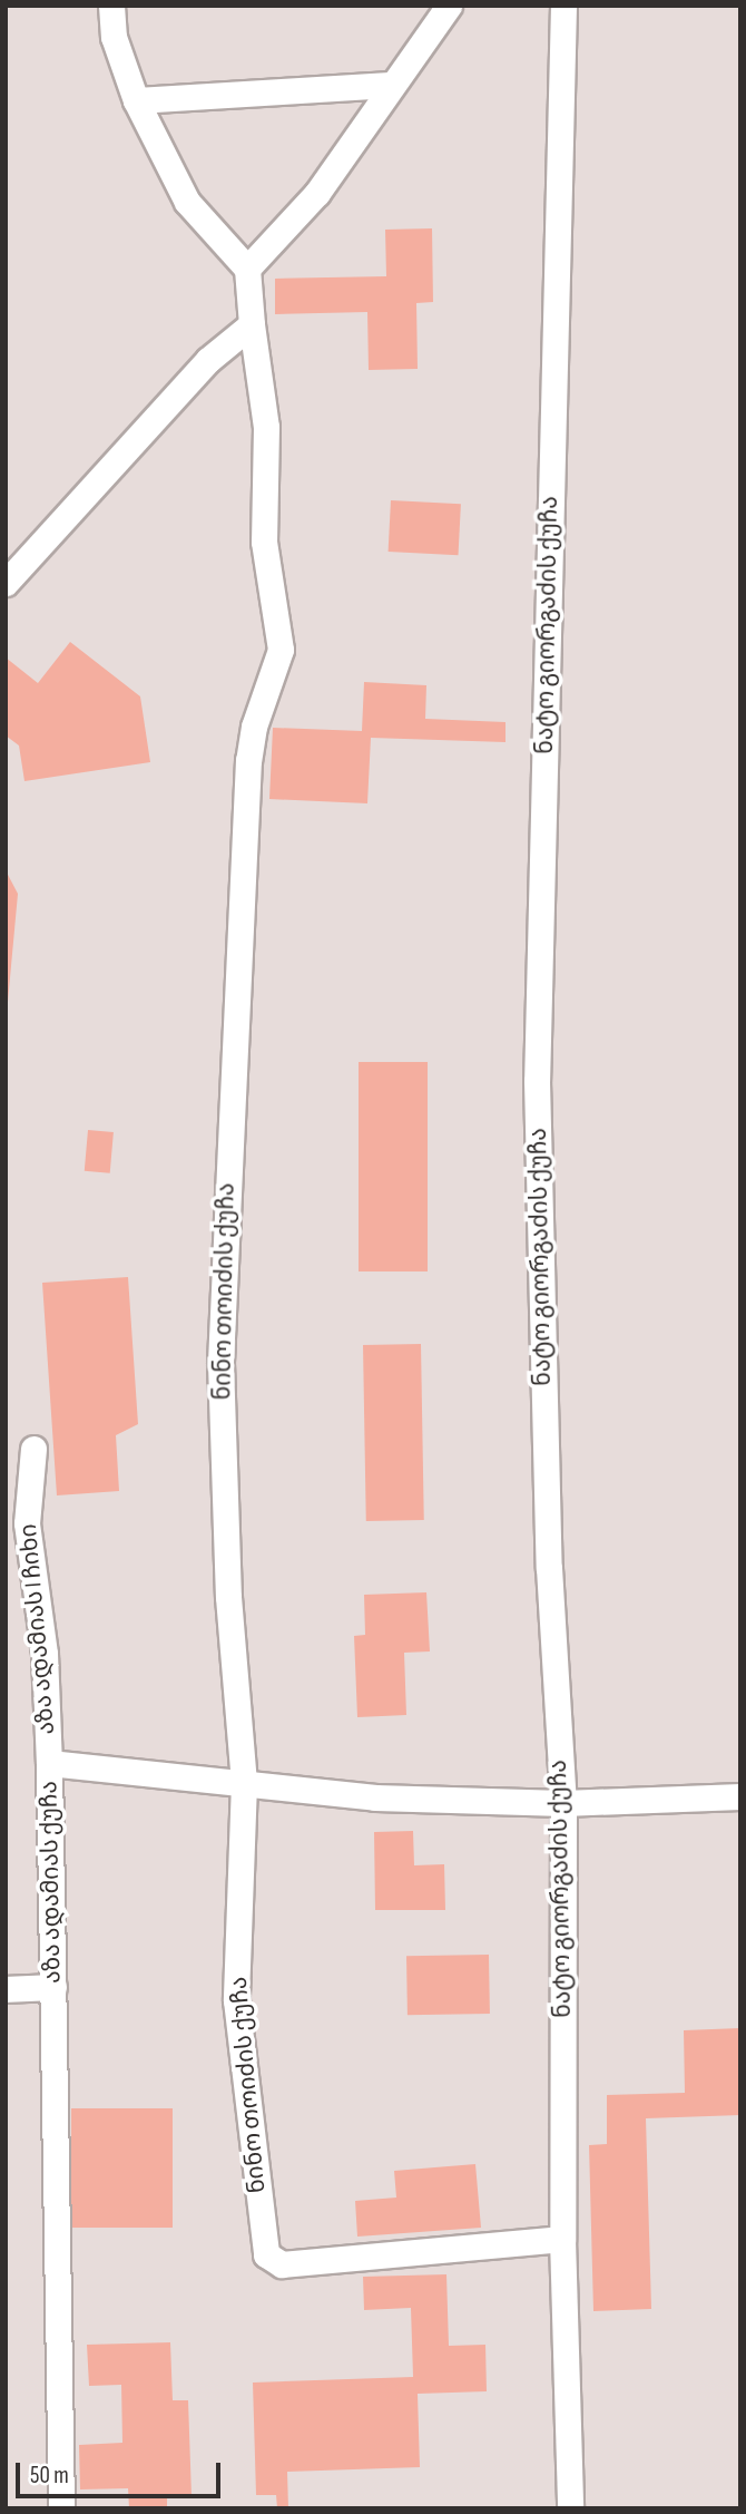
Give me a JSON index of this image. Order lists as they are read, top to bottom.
{
  "streets": {
    "street": [
      "ნატო გიორგაძის ქუჩა",
      "ნინო თოიძის ქუჩა",
      "აზა ადამიას I ჩიხი",
      "აზა ადამიას ქუჩა"
    ]
  },
  "crossings": [
    ["ნატო გიორგაძის ქუჩა", "ნინო თოიძის ქუჩა"],
    ["ნატო გიორგაძის ქუჩა", "აზა ადამიას ქუჩა"],
    ["ნინო თოიძის ქუჩა", "აზა ადამიას ქუჩა"],
    ["აზა ადამიას I ჩიხი", "აზა ადამიას ქუჩა"]
  ],
  "scale_bar": "50 m"
}
